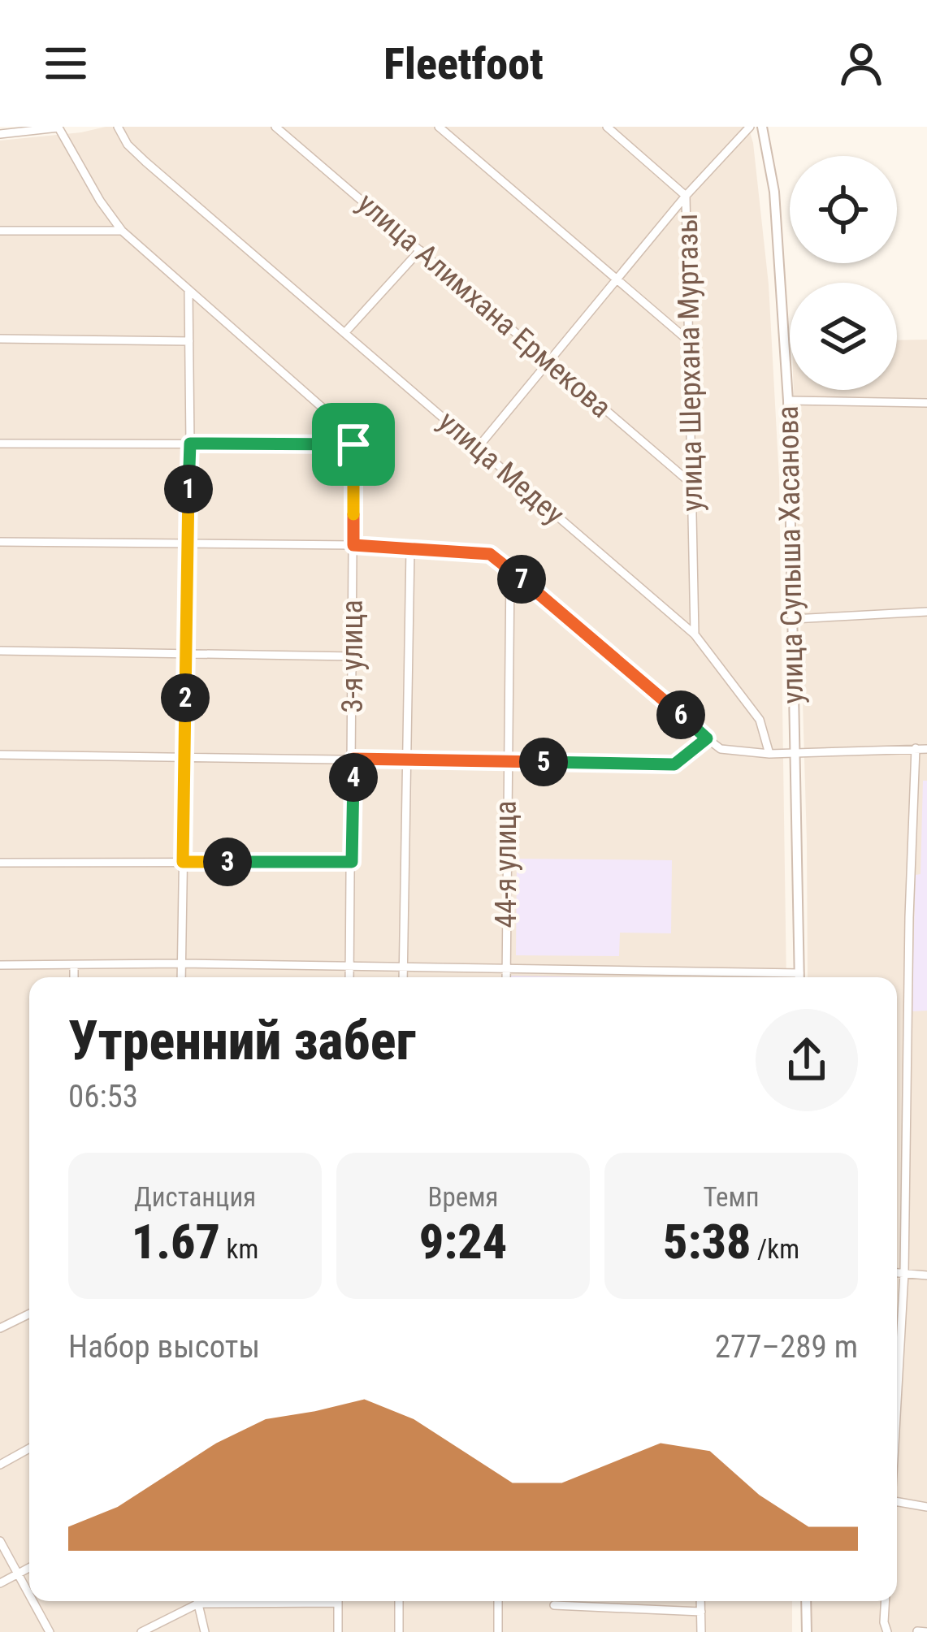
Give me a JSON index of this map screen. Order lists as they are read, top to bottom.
{
  "streets": {
    "street": [
      "улица Алимхана Ермекова",
      "улица Шерхана Муртазы",
      "улица Медеу",
      "улица Супыша Хасанова",
      "3-я улица",
      "44-я улица"
    ]
  },
  "crossings": [
    ["улица Алимхана Ермекова", "улица Шерхана Муртазы"],
    ["улица Шерхана Муртазы", "улица Медеу"]
  ],
  "page": {
    "header": "Fleetfoot",
    "pins": [
      "1",
      "7",
      "2",
      "6",
      "5",
      "4",
      "3"
    ],
    "heading": ["Утренний забег", "06:53"],
    "stats": [
      ["Дистанция", "1.67 km"],
      ["Время", "9:24"],
      ["Темп", "5:38 /km"]
    ],
    "chart": ["Набор высоты", "277–289 m"]
  }
}
